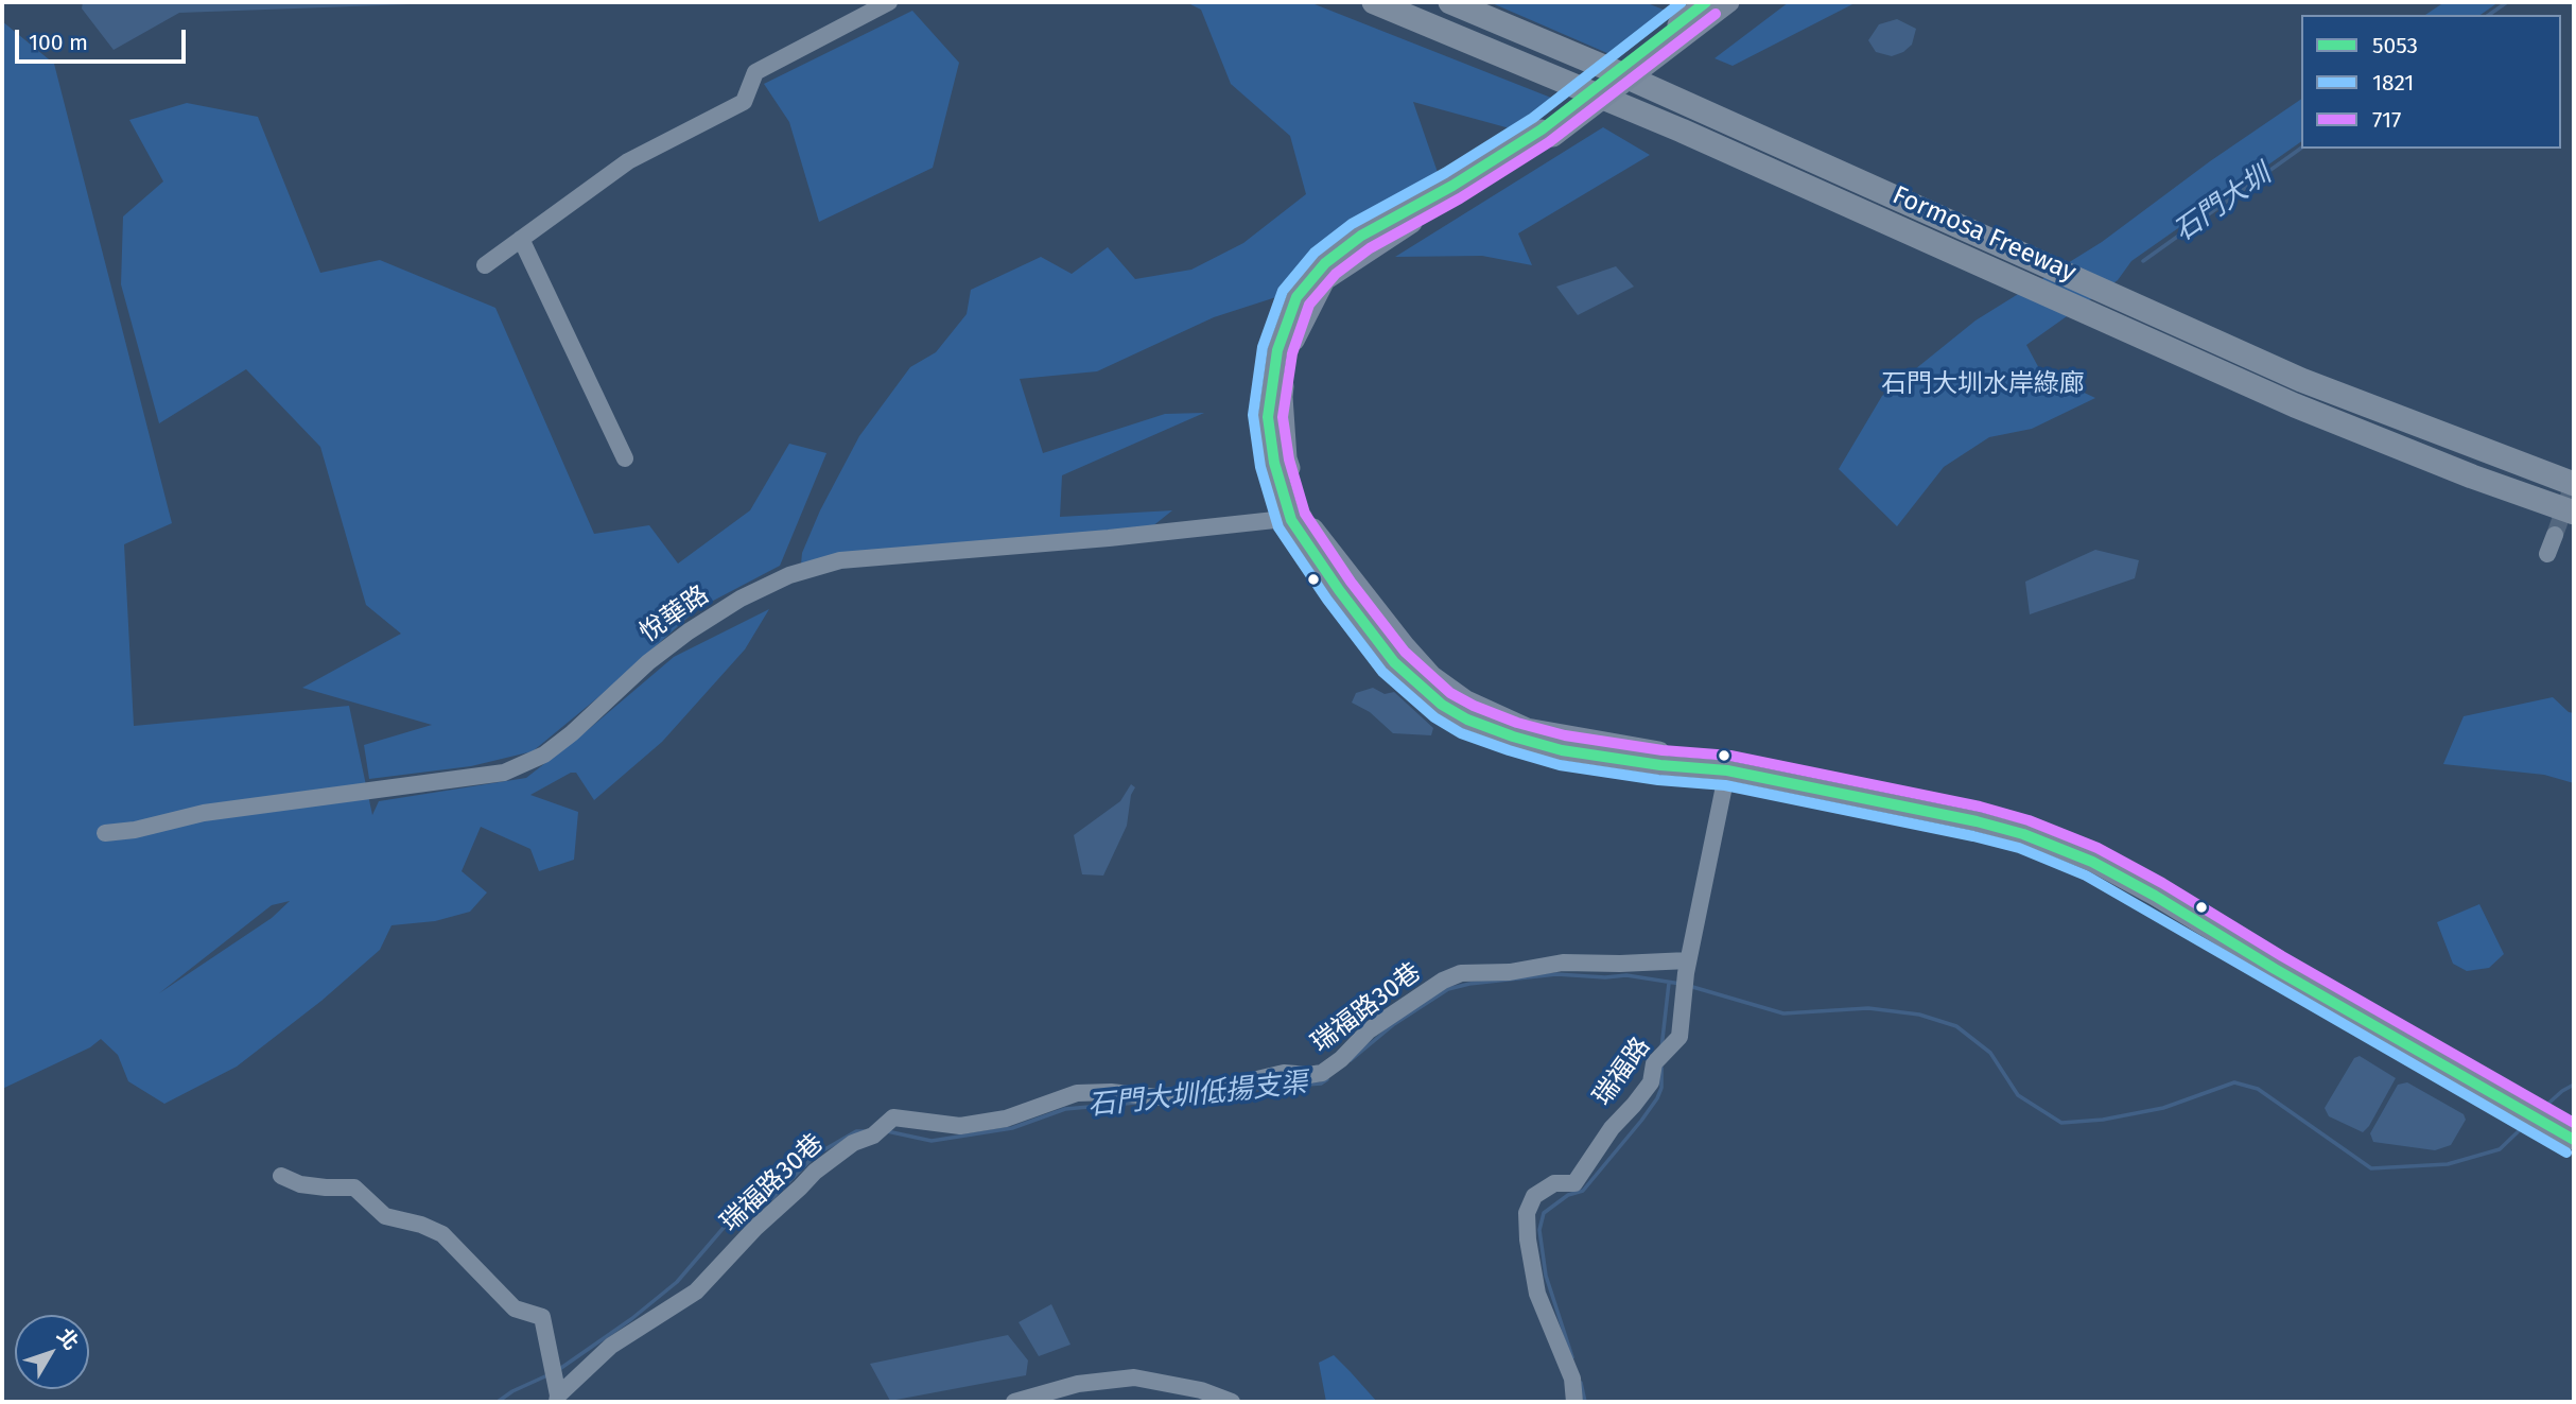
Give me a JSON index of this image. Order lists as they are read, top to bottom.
{
  "streets": {
    "highway": ["Formosa Freeway"],
    "street": ["悅華路", "瑞福路30巷", "瑞福路"]
  },
  "crossings": [
    ["瑞福路30巷", "瑞福路"]
  ],
  "water": ["石門大圳", "石門大圳低揚支渠"],
  "parks": ["石門大圳水岸綠廊"],
  "lines": ["transit line 5053", "transit line 1821", "transit line 717"],
  "legend": ["5053", "1821", "717"],
  "scale_bar": "100 m",
  "north": "top right"
}
